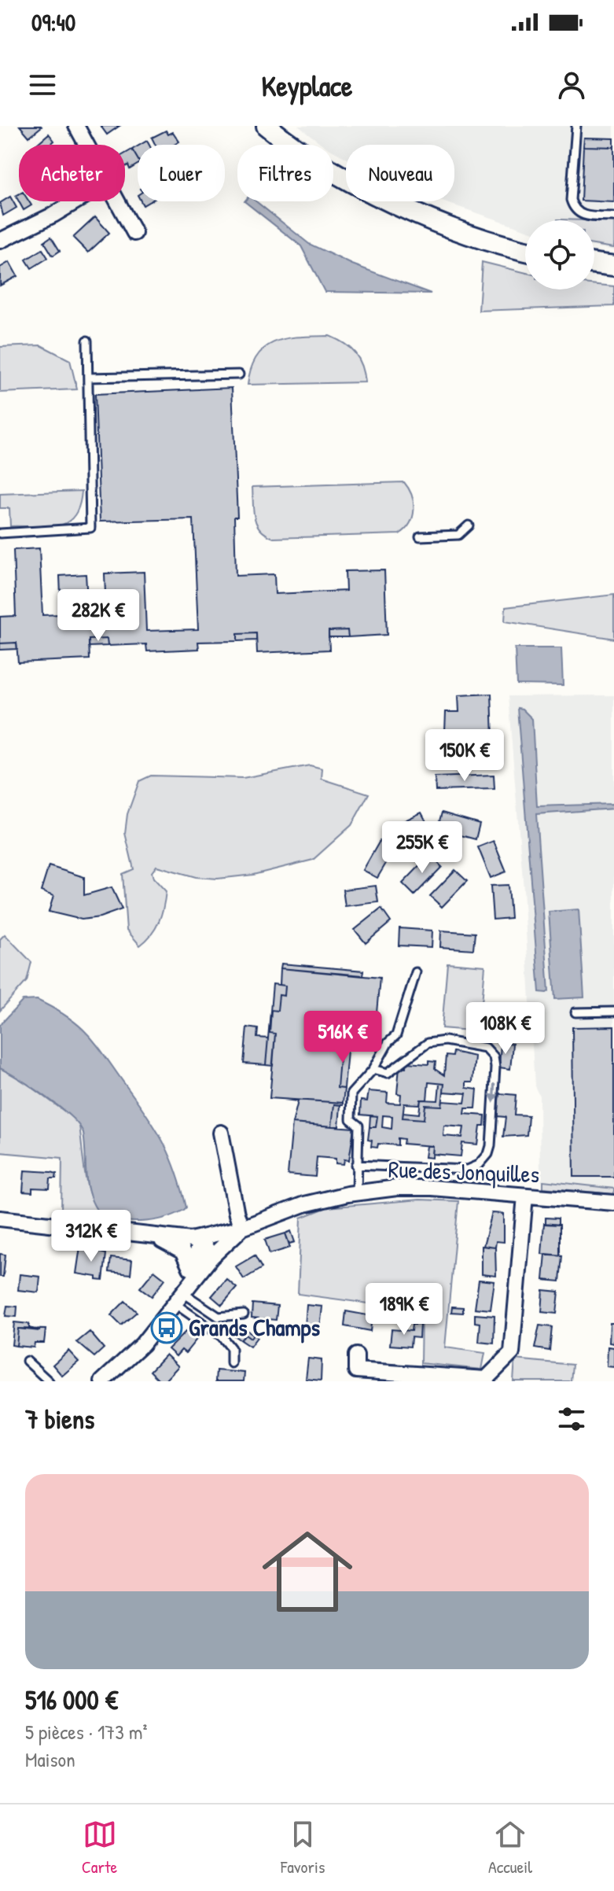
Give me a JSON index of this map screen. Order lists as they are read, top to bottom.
{
  "streets": {
    "street": ["Rue des Jonquilles"]
  },
  "places": {
    "bus stop": ["Grands Champs"]
  },
  "page": {
    "status": "09:40",
    "header": "Keyplace",
    "chip": [
      "Acheter",
      "Louer",
      "Filtres",
      "Nouveau"
    ],
    "price": [
      "282K €",
      "150K €",
      "255K €",
      "108K €",
      "516K €",
      "312K €",
      "189K €"
    ],
    "heading": "7 biens",
    "list": [
      {
        "name": "516 000 €",
        "note": "5 pièces · 173 m² · Maison"
      }
    ],
    "tabs": ["Carte", "Favoris", "Accueil"]
  }
}
